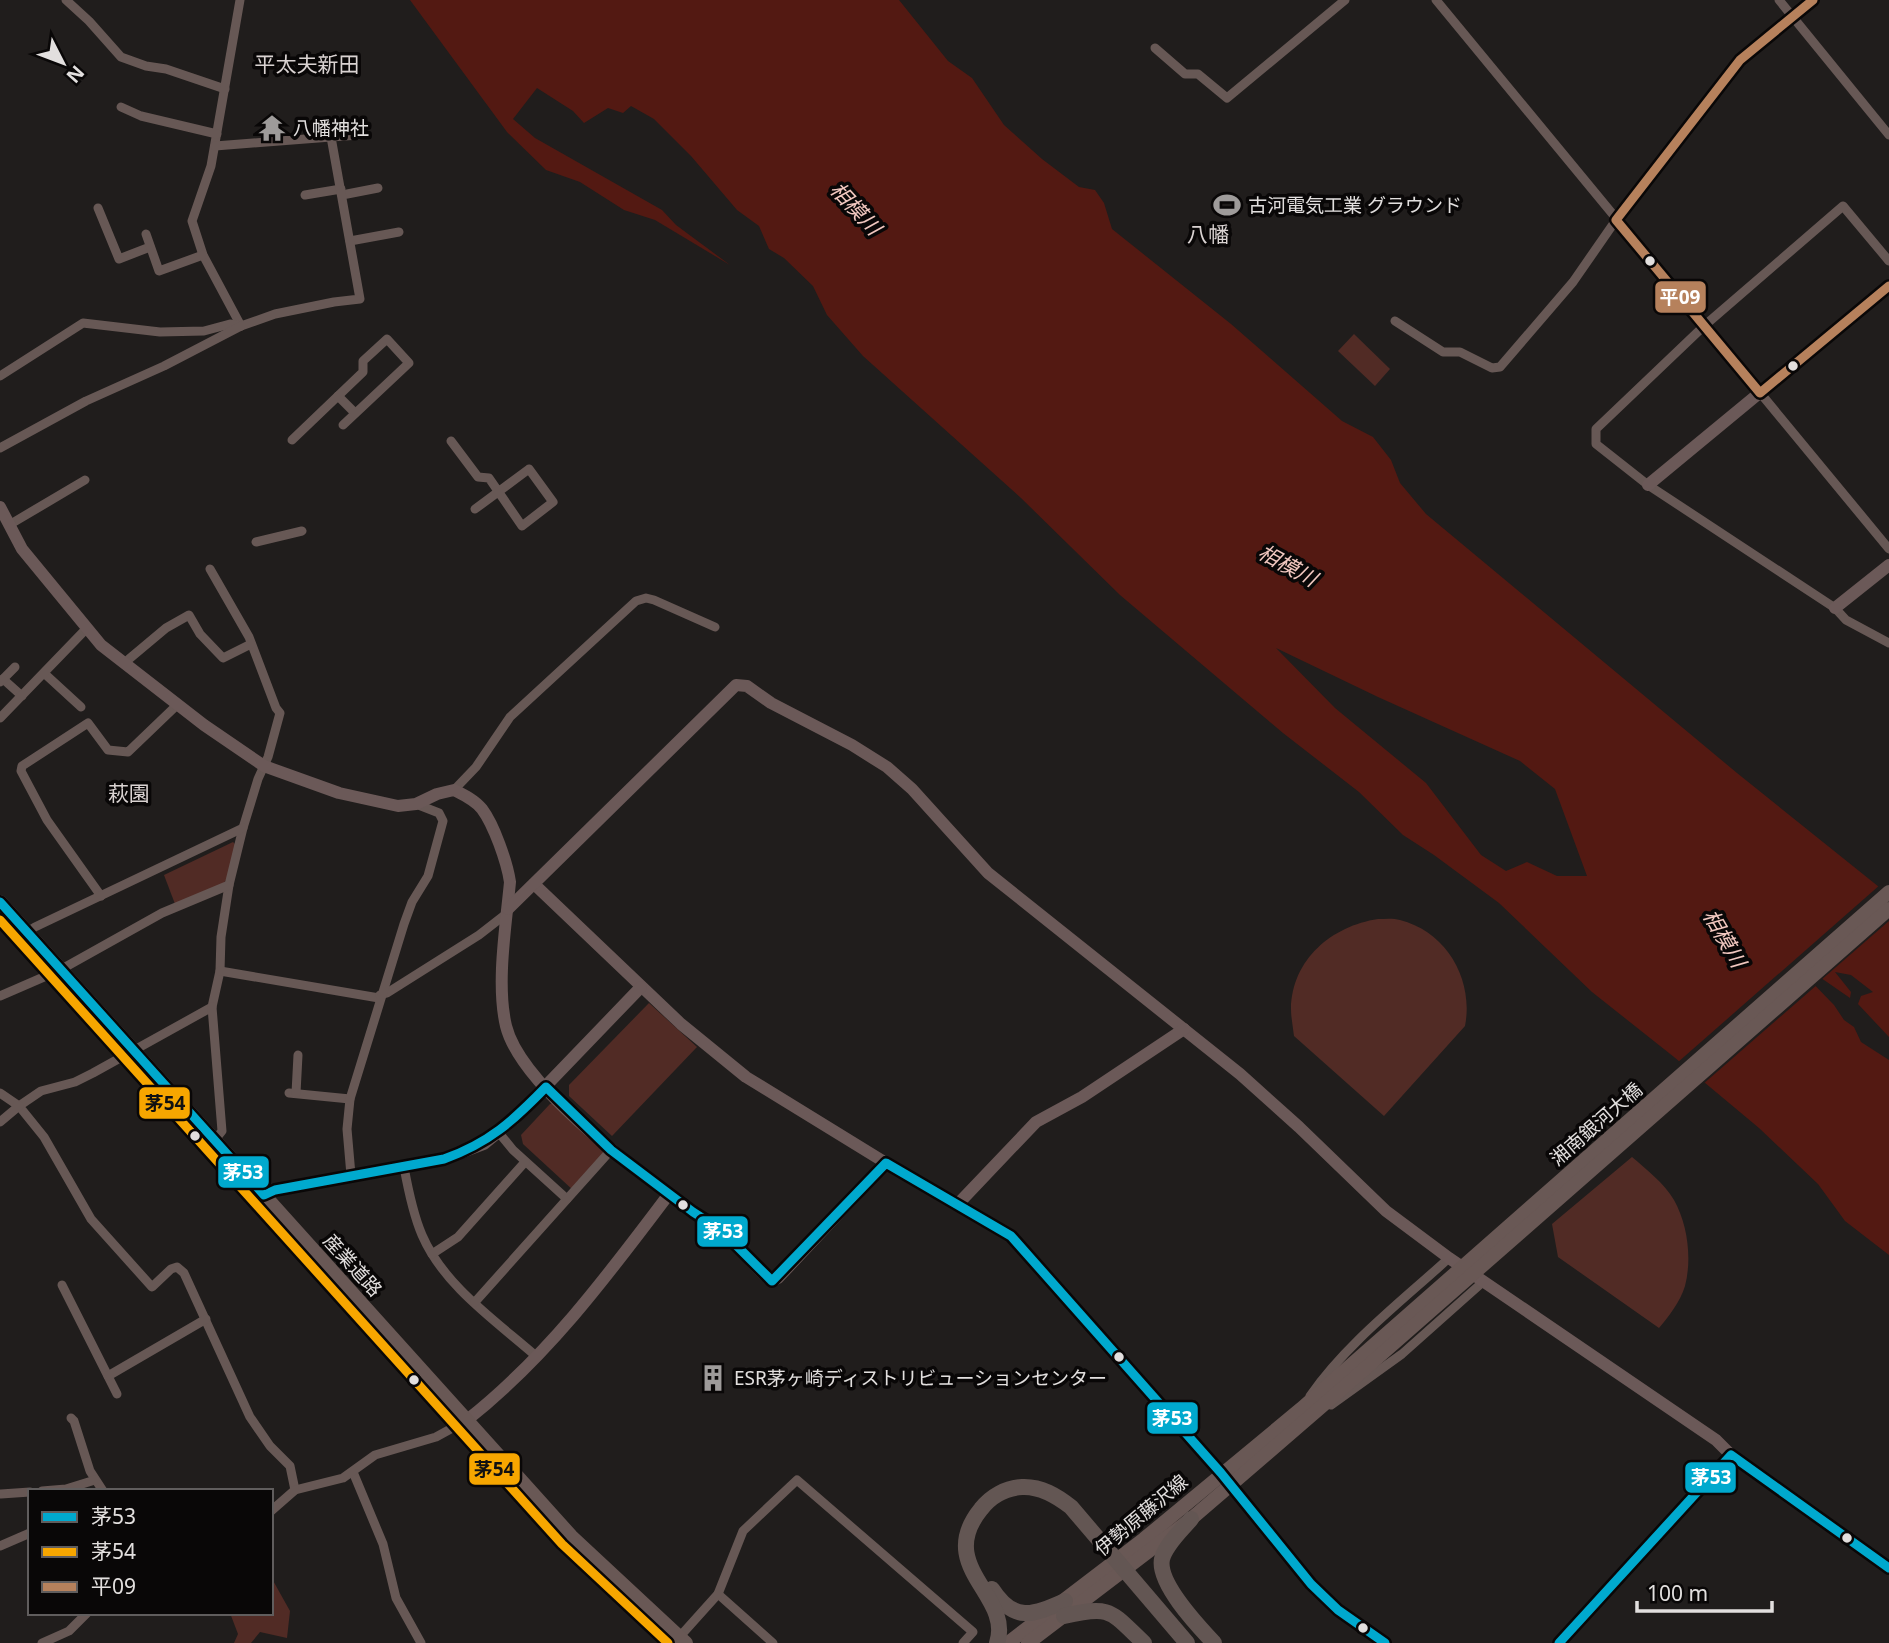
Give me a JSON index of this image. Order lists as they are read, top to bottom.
{
  "streets": {
    "main road": ["湘南銀河大橋", "産業道路", "伊勢原藤沢線"]
  },
  "crossings": [
    ["湘南銀河大橋", "伊勢原藤沢線"]
  ],
  "districts": ["平太夫新田", "八幡", "萩園"],
  "water": ["相模川"],
  "places": {
    "temple": ["八幡神社"],
    "sports": ["古河電気工業 グラウンド"],
    "building": ["ESR茅ヶ崎ディストリビューションセンター"]
  },
  "lines": ["transit line 平09", "transit line 茅53", "transit line 茅54"],
  "legend": ["茅53", "茅54", "平09"],
  "scale_bar": "100 m",
  "north": "bottom right"
}
